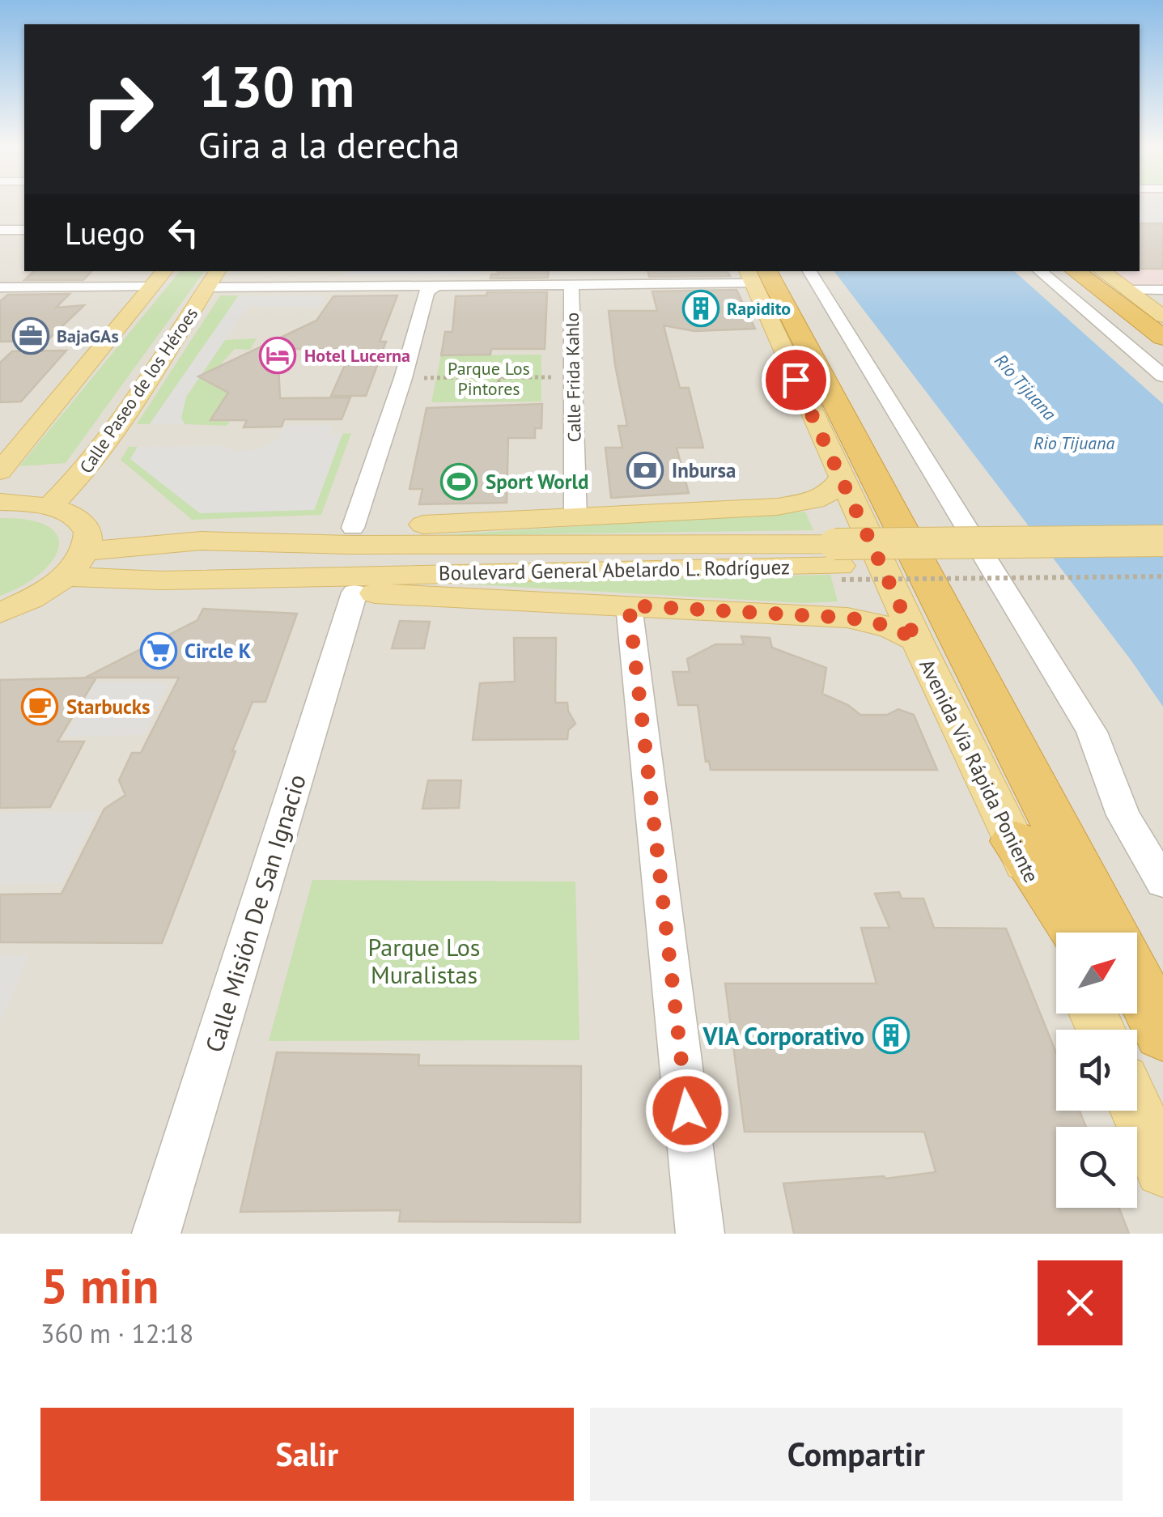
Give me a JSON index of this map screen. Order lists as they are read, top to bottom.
{
  "streets": {
    "highway": ["Avenida Vía Rápida Poniente"],
    "main road": ["Calle Paseo de los Héroes", "Boulevard General Abelardo L. Rodríguez"],
    "street": ["Calle Frida Kahlo", "Calle Misión De San Ignacio"]
  },
  "water": ["Río Tijuana", "Rio Tijuana"],
  "parks": ["Parque Los Pintores", "Parque Los Muralistas"],
  "places": {
    "building": ["Rapidito", "VIA Corporativo"],
    "office": ["BajaGAs"],
    "hotel": ["Hotel Lucerna"],
    "bank": ["Inbursa"],
    "sports": ["Sport World"],
    "supermarket": ["Circle K"],
    "cafe": ["Starbucks"]
  },
  "north": "top right",
  "page": {
    "turn": ["130 m", "Gira a la derecha"],
    "then": "Luego",
    "heading": ["5 min", "360 m · 12:18"],
    "buttons": ["Salir", "Compartir"]
  }
}
